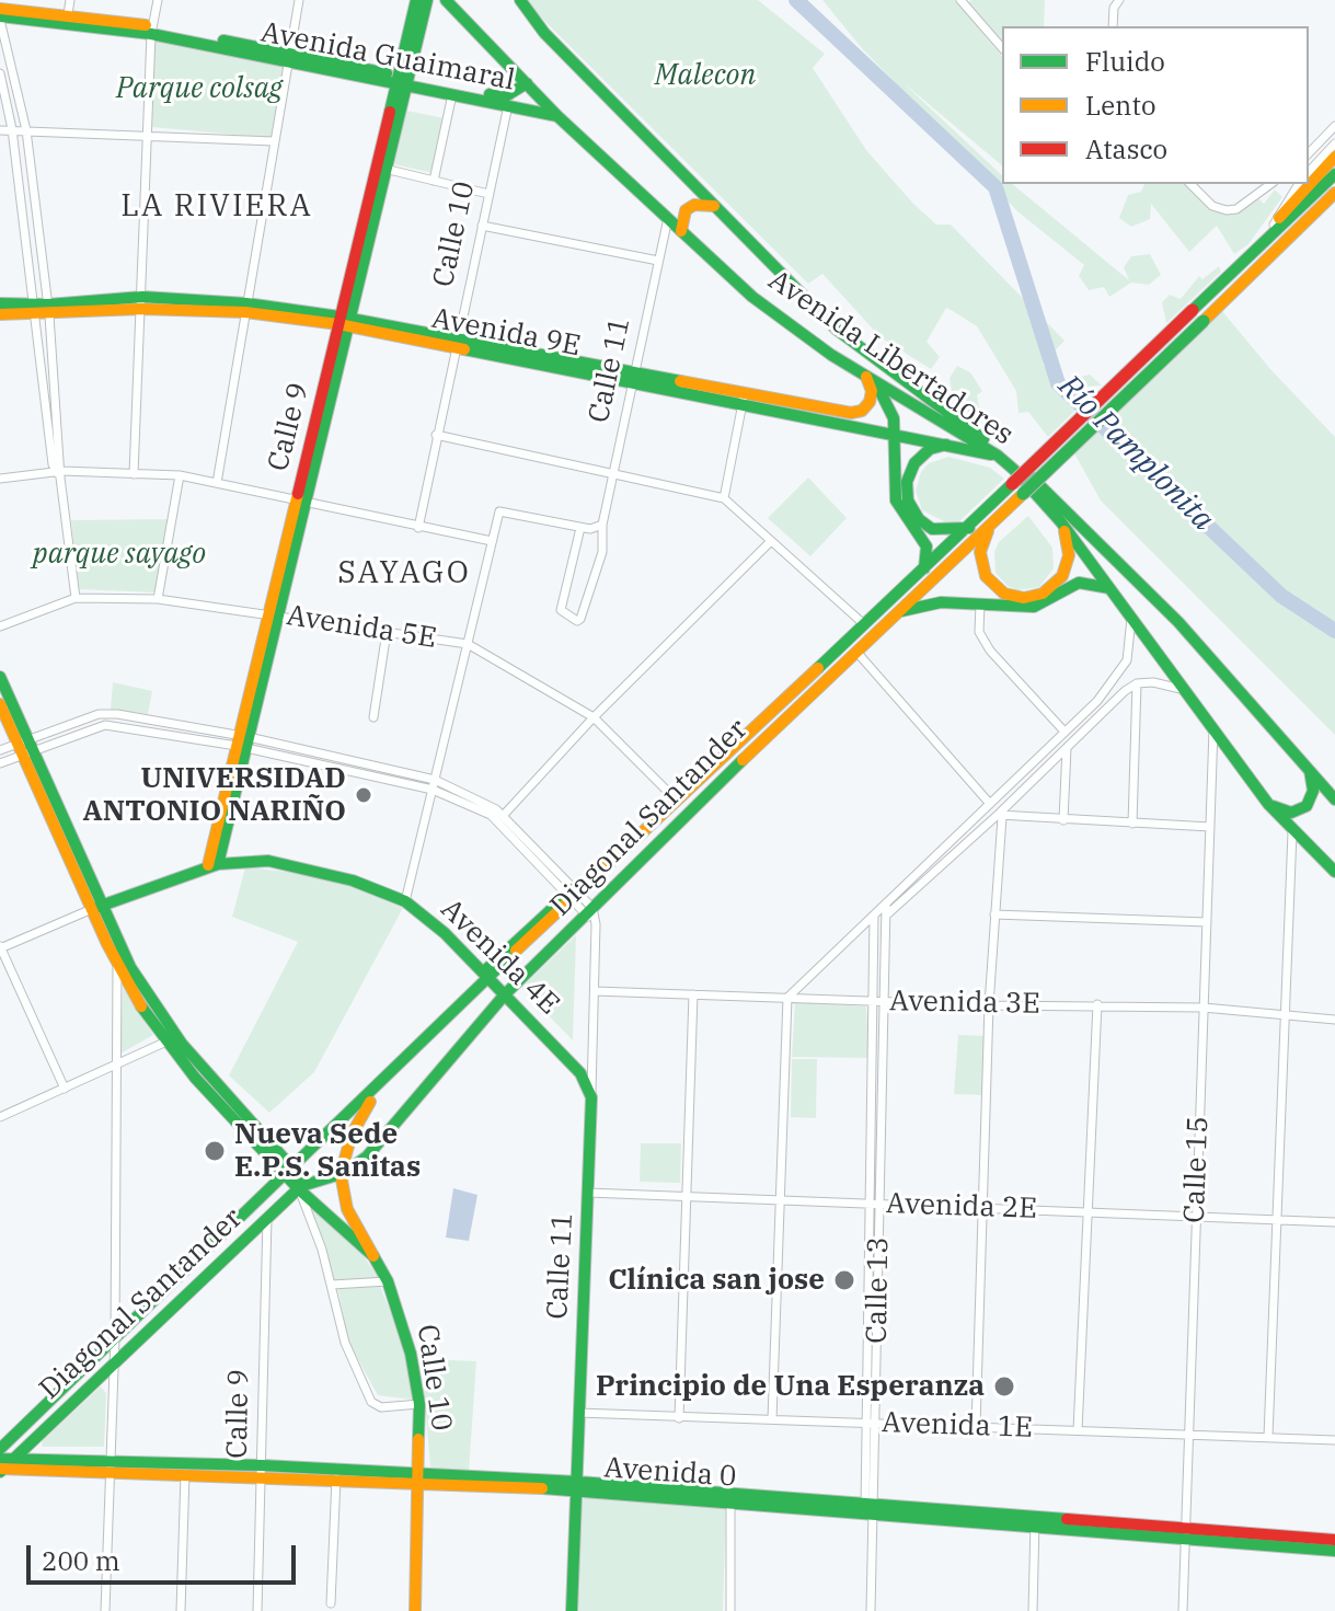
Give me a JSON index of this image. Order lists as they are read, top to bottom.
{
  "streets": {
    "street": [
      "Avenida Guaimaral",
      "Calle 10",
      "Avenida 9E",
      "Avenida Libertadores",
      "Calle 11",
      "Calle 9",
      "Avenida 5E",
      "Diagonal Santander",
      "Avenida 4E",
      "Avenida 3E",
      "Calle 15",
      "Avenida 2E",
      "Calle 13",
      "Avenida 1E",
      "Avenida 0"
    ]
  },
  "crossings": [
    ["Avenida Guaimaral", "Calle 10"],
    ["Avenida Guaimaral", "Avenida Libertadores"],
    ["Avenida Guaimaral", "Calle 9"],
    ["Calle 10", "Avenida 9E"],
    ["Calle 10", "Diagonal Santander"],
    ["Calle 10", "Avenida 0"],
    ["Avenida 9E", "Avenida Libertadores"],
    ["Avenida 9E", "Calle 11"],
    ["Avenida 9E", "Calle 9"],
    ["Avenida Libertadores", "Calle 11"],
    ["Avenida Libertadores", "Calle 15"],
    ["Calle 11", "Diagonal Santander"],
    ["Calle 11", "Avenida 4E"],
    ["Calle 11", "Avenida 3E"],
    ["Calle 11", "Avenida 2E"],
    ["Calle 11", "Avenida 1E"],
    ["Calle 11", "Avenida 0"],
    ["Calle 9", "Avenida 5E"],
    ["Calle 9", "Diagonal Santander"],
    ["Calle 9", "Avenida 4E"],
    ["Calle 9", "Avenida 0"],
    ["Avenida 5E", "Diagonal Santander"],
    ["Diagonal Santander", "Avenida 4E"],
    ["Diagonal Santander", "Avenida 0"],
    ["Avenida 3E", "Calle 15"],
    ["Avenida 3E", "Calle 13"],
    ["Calle 15", "Avenida 2E"],
    ["Calle 15", "Avenida 1E"],
    ["Calle 15", "Avenida 0"],
    ["Avenida 2E", "Calle 13"],
    ["Calle 13", "Avenida 1E"],
    ["Calle 13", "Avenida 0"]
  ],
  "districts": ["LA RIVIERA", "SAYAGO"],
  "water": ["Río Pamplonita"],
  "parks": ["Malecon", "Parque colsag", "parque sayago"],
  "places": [
    "UNIVERSIDAD ANTONIO NARIÑO",
    "Nueva Sede E.P.S. Sanitas",
    "Clínica san jose",
    "Principio de Una Esperanza"
  ],
  "legend": ["Fluido", "Lento", "Atasco"],
  "scale_bar": "200 m"
}
